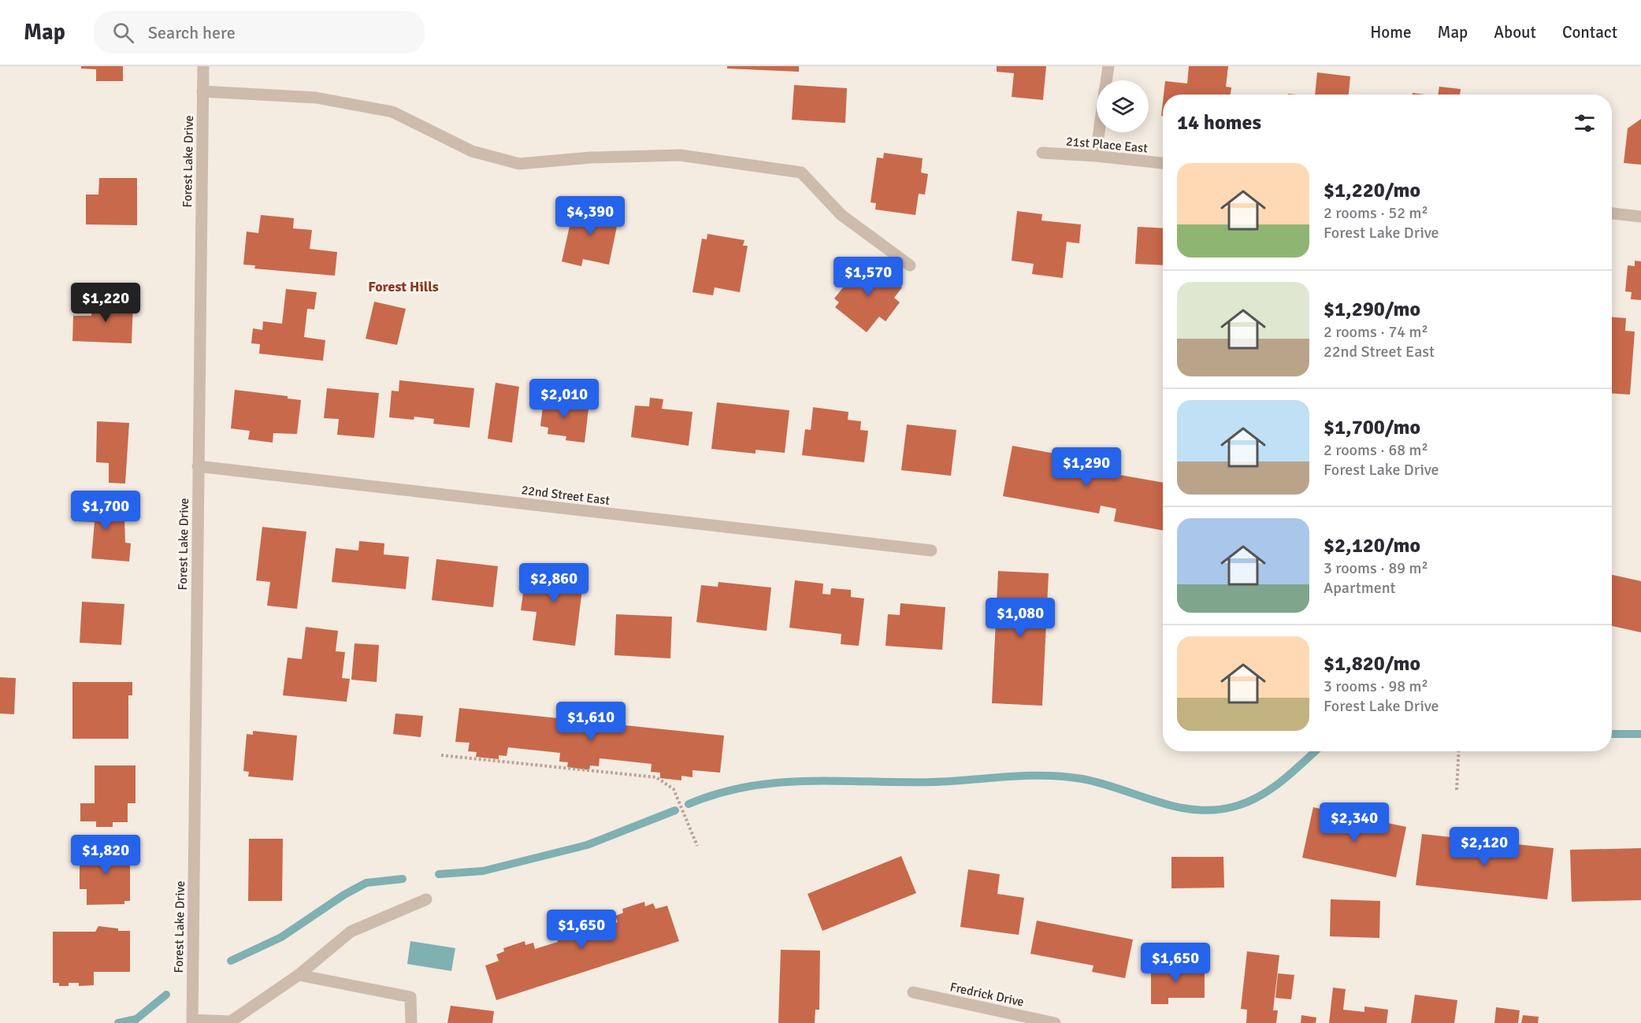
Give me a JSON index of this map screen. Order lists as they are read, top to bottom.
{
  "streets": {
    "street": [
      "21st Place East",
      "Forest Lake Drive",
      "22nd Street East",
      "Fredrick Drive"
    ]
  },
  "crossings": [
    ["Forest Lake Drive", "22nd Street East"]
  ],
  "districts": ["Forest Hills"],
  "page": {
    "header": "Map",
    "search": "Search here",
    "nav": [
      "Home",
      "Map",
      "About",
      "Contact"
    ],
    "heading": "14 homes",
    "list": [
      {
        "name": "$1,220/mo",
        "note": "2 rooms · 52 m² · Forest Lake Drive"
      },
      {
        "name": "$1,290/mo",
        "note": "2 rooms · 74 m² · 22nd Street East"
      },
      {
        "name": "$1,700/mo",
        "note": "2 rooms · 68 m² · Forest Lake Drive"
      },
      {
        "name": "$2,120/mo",
        "note": "3 rooms · 89 m² · Apartment"
      },
      {
        "name": "$1,820/mo",
        "note": "3 rooms · 98 m² · Forest Lake Drive"
      }
    ],
    "price": [
      "$4,390",
      "$1,570",
      "$1,220",
      "$2,010",
      "$1,290",
      "$1,700",
      "$2,860",
      "$1,080",
      "$1,610",
      "$2,340",
      "$2,120",
      "$1,820",
      "$1,650",
      "$1,650"
    ]
  }
}
